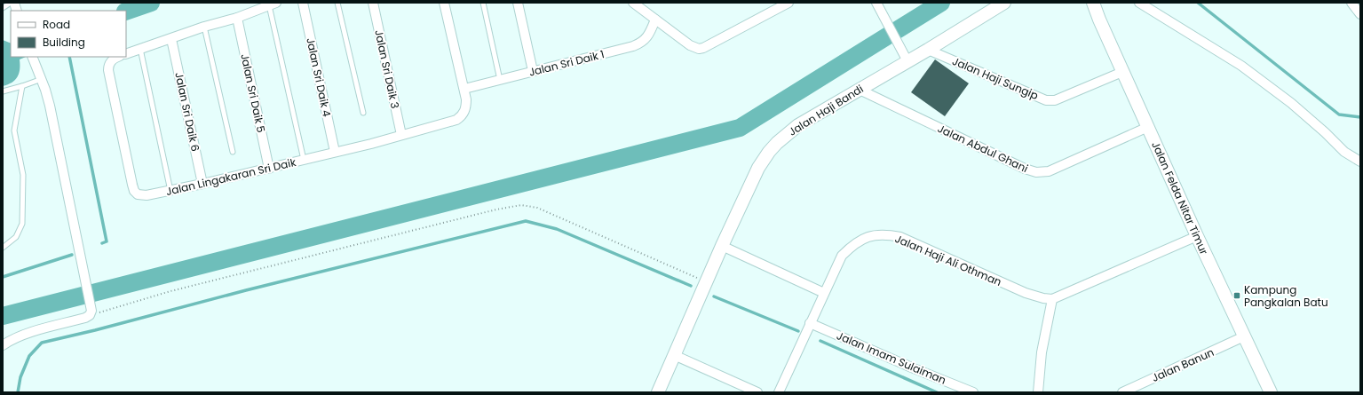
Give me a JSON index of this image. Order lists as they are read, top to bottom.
{
  "streets": {
    "street": [
      "Jalan Sri Daik 1",
      "Jalan Sri Daik 3",
      "Jalan Sri Daik 4",
      "Jalan Haji Sungip",
      "Jalan Sri Daik 5",
      "Jalan Haji Bandi",
      "Jalan Sri Daik 6",
      "Jalan Abdul Ghani",
      "Jalan Lingakaran Sri Daik",
      "Jalan Felda Nitar Timur",
      "Jalan Haji Ali Othman",
      "Jalan Imam Sulaiman",
      "Jalan Banun"
    ]
  },
  "crossings": [
    ["Jalan Sri Daik 1", "Jalan Lingakaran Sri Daik"],
    ["Jalan Sri Daik 3", "Jalan Lingakaran Sri Daik"],
    ["Jalan Sri Daik 4", "Jalan Lingakaran Sri Daik"],
    ["Jalan Haji Sungip", "Jalan Haji Bandi"],
    ["Jalan Haji Sungip", "Jalan Felda Nitar Timur"],
    ["Jalan Sri Daik 5", "Jalan Lingakaran Sri Daik"],
    ["Jalan Haji Bandi", "Jalan Abdul Ghani"],
    ["Jalan Sri Daik 6", "Jalan Lingakaran Sri Daik"],
    ["Jalan Abdul Ghani", "Jalan Felda Nitar Timur"],
    ["Jalan Felda Nitar Timur", "Jalan Banun"],
    ["Jalan Haji Ali Othman", "Jalan Imam Sulaiman"]
  ],
  "places": {
    "transit": ["Kampung Pangkalan Batu"]
  },
  "legend": ["Road", "Building"]
}
